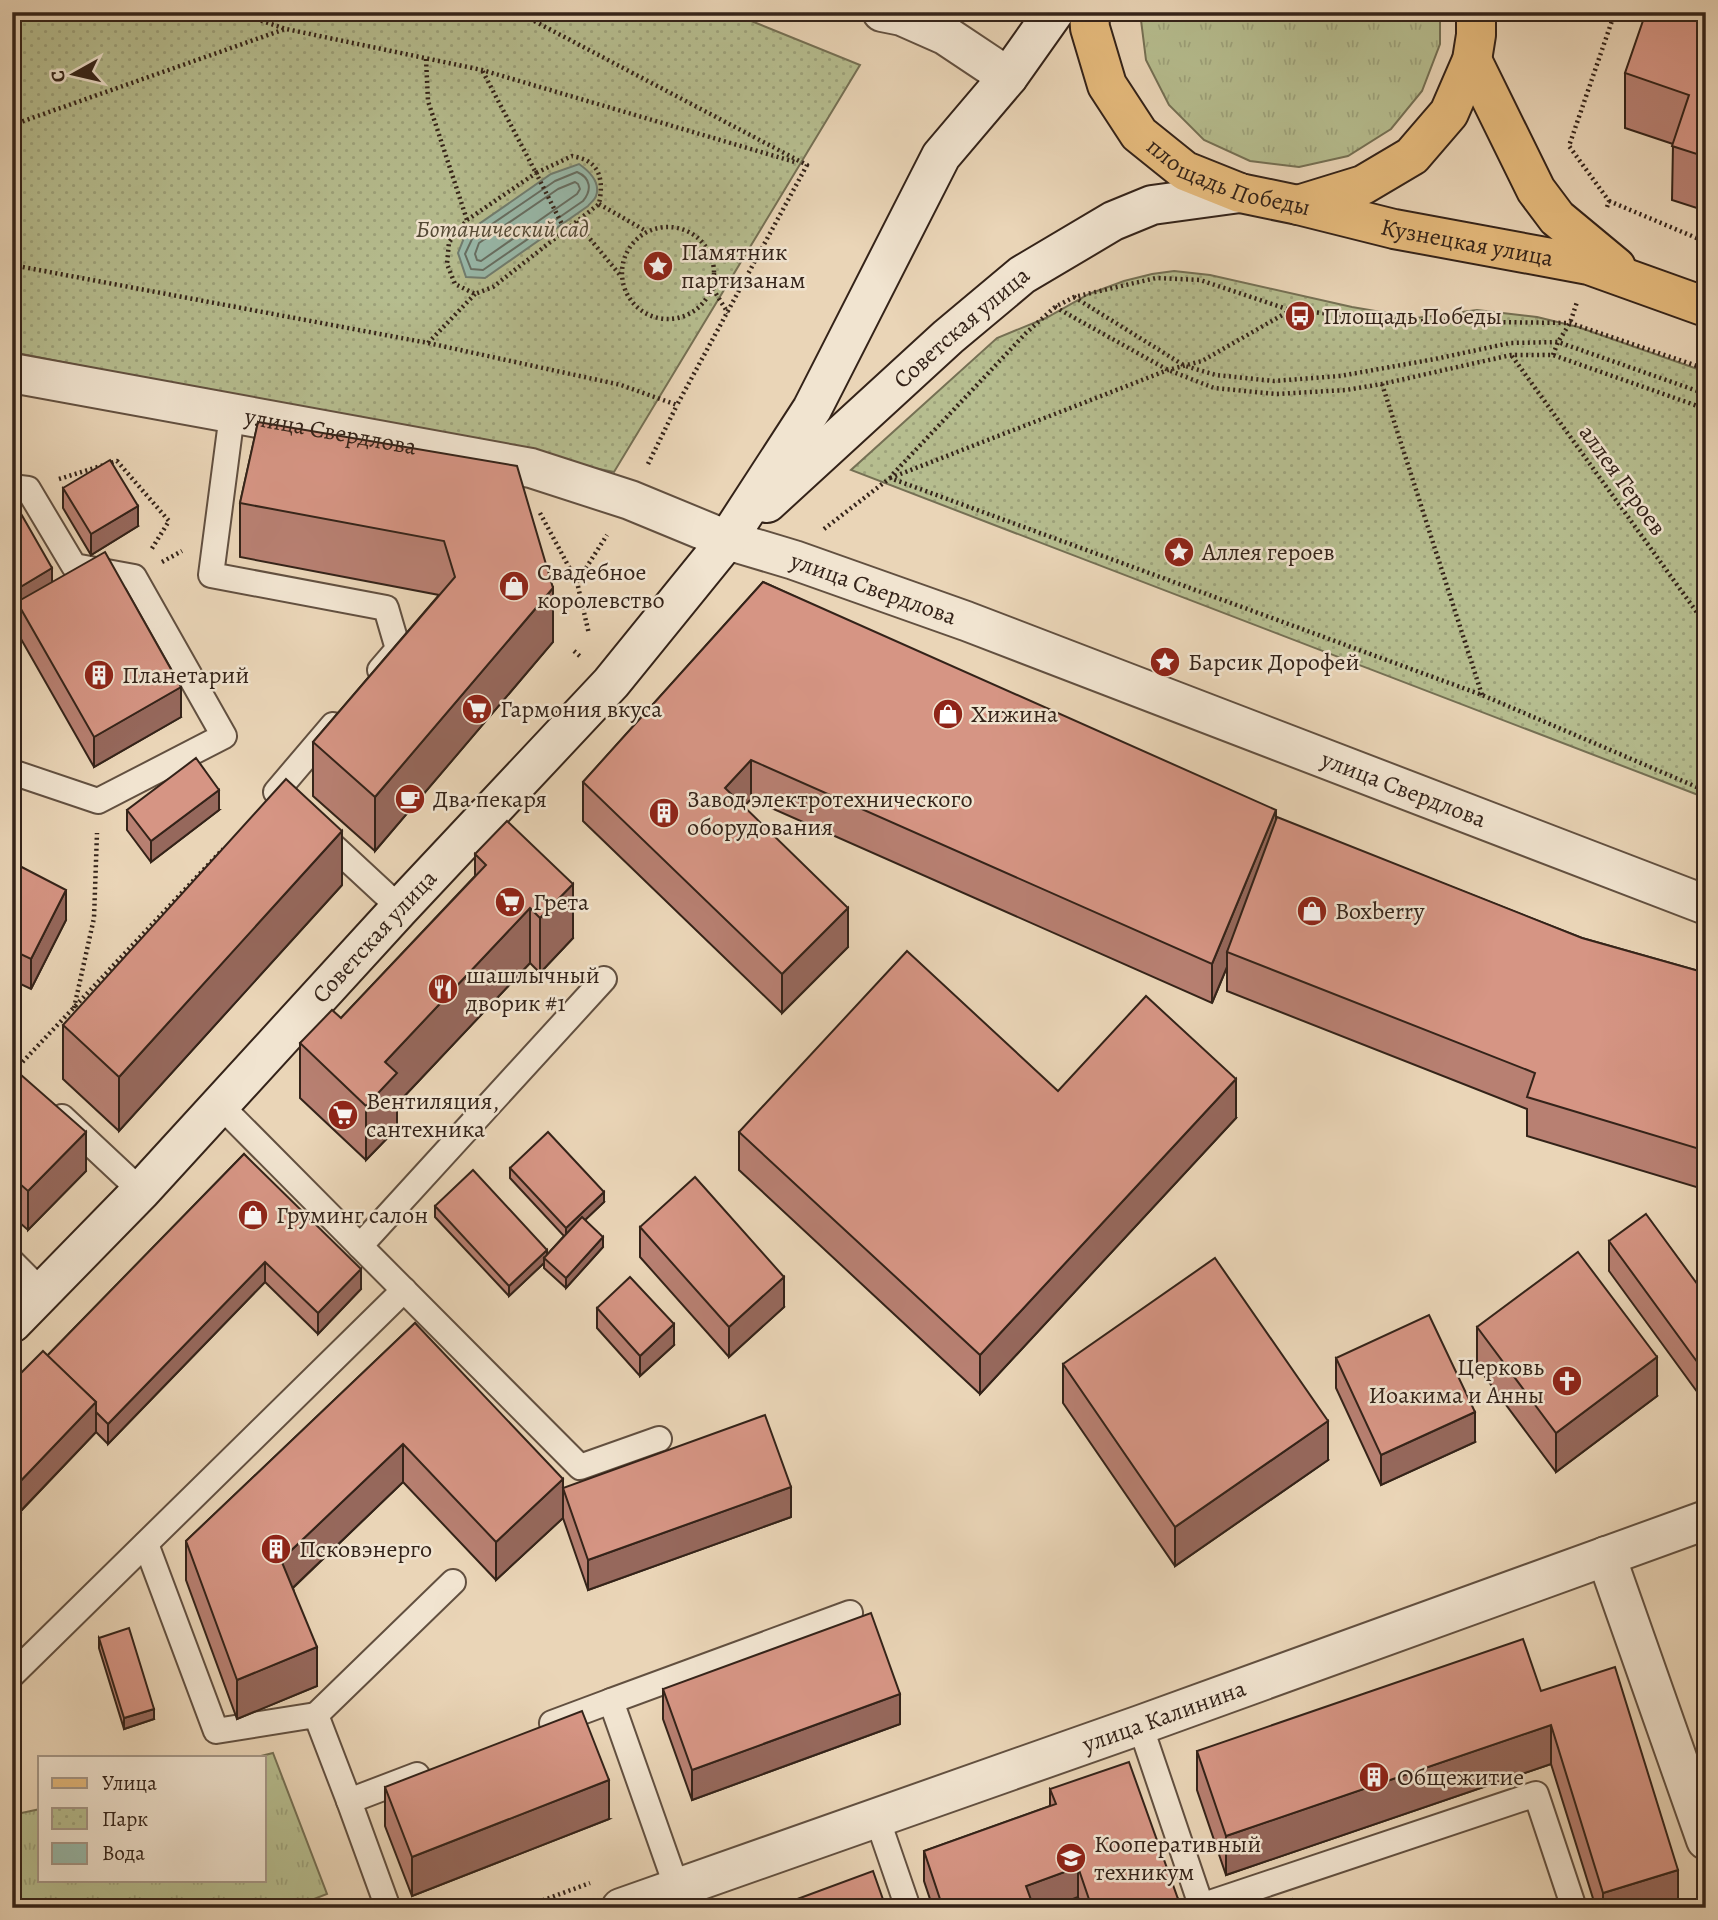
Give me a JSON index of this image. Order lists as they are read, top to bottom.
{
  "streets": {
    "main road": ["площадь Победы", "Кузнецкая улица"],
    "street": ["Советская улица", "улица Свердлова", "улица Калинина"],
    "path": ["аллея Героев"]
  },
  "crossings": [
    ["площадь Победы", "Кузнецкая улица"],
    ["площадь Победы", "Советская улица"],
    ["Советская улица", "улица Свердлова"]
  ],
  "parks": ["Ботанический сад"],
  "places": {
    "place": ["Памятник партизанам", "Аллея героев", "Барсик Дорофей"],
    "bus stop": ["Площадь Победы"],
    "shop": [
      "Свадебное королевство",
      "Хижина",
      "Boxberry",
      "Груминг салон"
    ],
    "building": [
      "Планетарий",
      "Завод электротехнического оборудования",
      "Псковэнерго",
      "Общежитие"
    ],
    "supermarket": ["Гармония вкуса", "Грета", "Вентиляция, сантехника"],
    "cafe": ["Два пекаря"],
    "restaurant": ["шашлычный дворик #1"],
    "church": ["Церковь Иоакима и Анны"],
    "school or university": ["Кооперативный техникум"]
  },
  "legend": ["Улица", "Парк", "Вода"],
  "north": "left"
}
